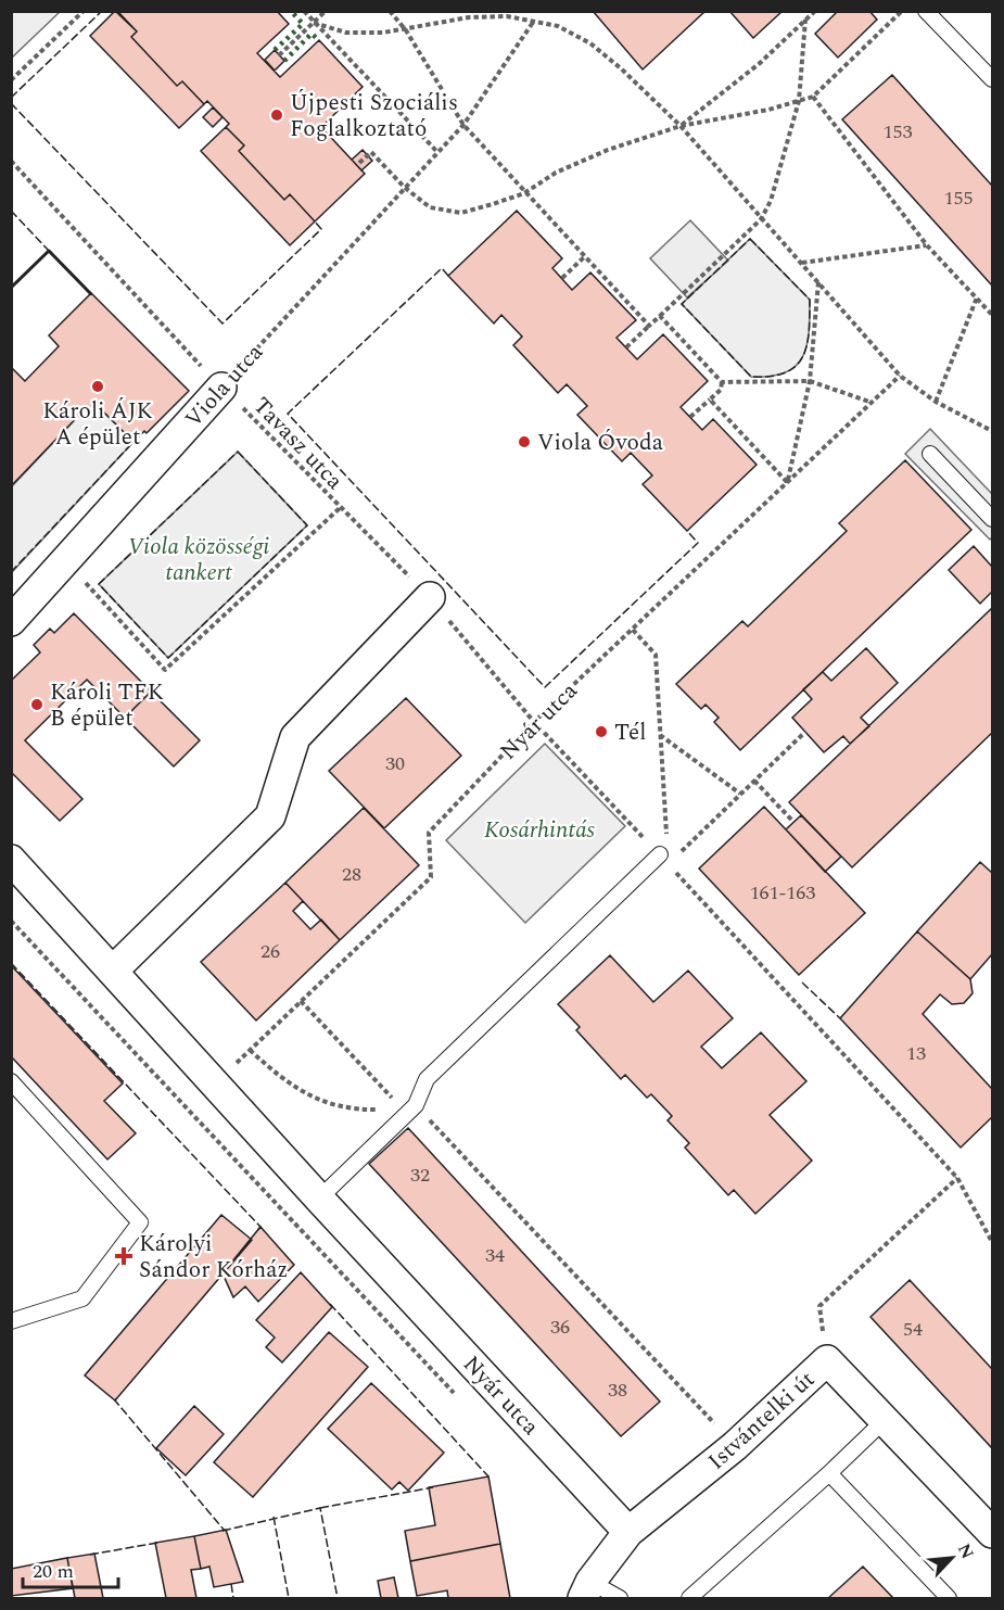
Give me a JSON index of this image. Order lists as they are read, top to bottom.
{
  "streets": {
    "street": ["Viola utca", "Nyár utca", "Istvántelki út"],
    "path": ["Tavasz utca"]
  },
  "crossings": [
    ["Viola utca", "Tavasz utca"],
    ["Tavasz utca", "Nyár utca"],
    ["Nyár utca", "Istvántelki út"]
  ],
  "parks": ["Viola közösségi tankert", "Kosárhintás"],
  "places": {
    "other": [
      "Újpesti Szociális Foglalkoztató",
      "Károli ÁJK A épület",
      "Viola Óvoda",
      "Károli TFK B épület",
      "Tél"
    ],
    "health": ["Károlyi Sándor Kórház"]
  },
  "house_numbers": [
    "153",
    "155",
    "30",
    "28",
    "161-163",
    "26",
    "13",
    "32",
    "34",
    "36",
    "54",
    "38"
  ],
  "scale_bar": "20 m",
  "north": "top right"
}
